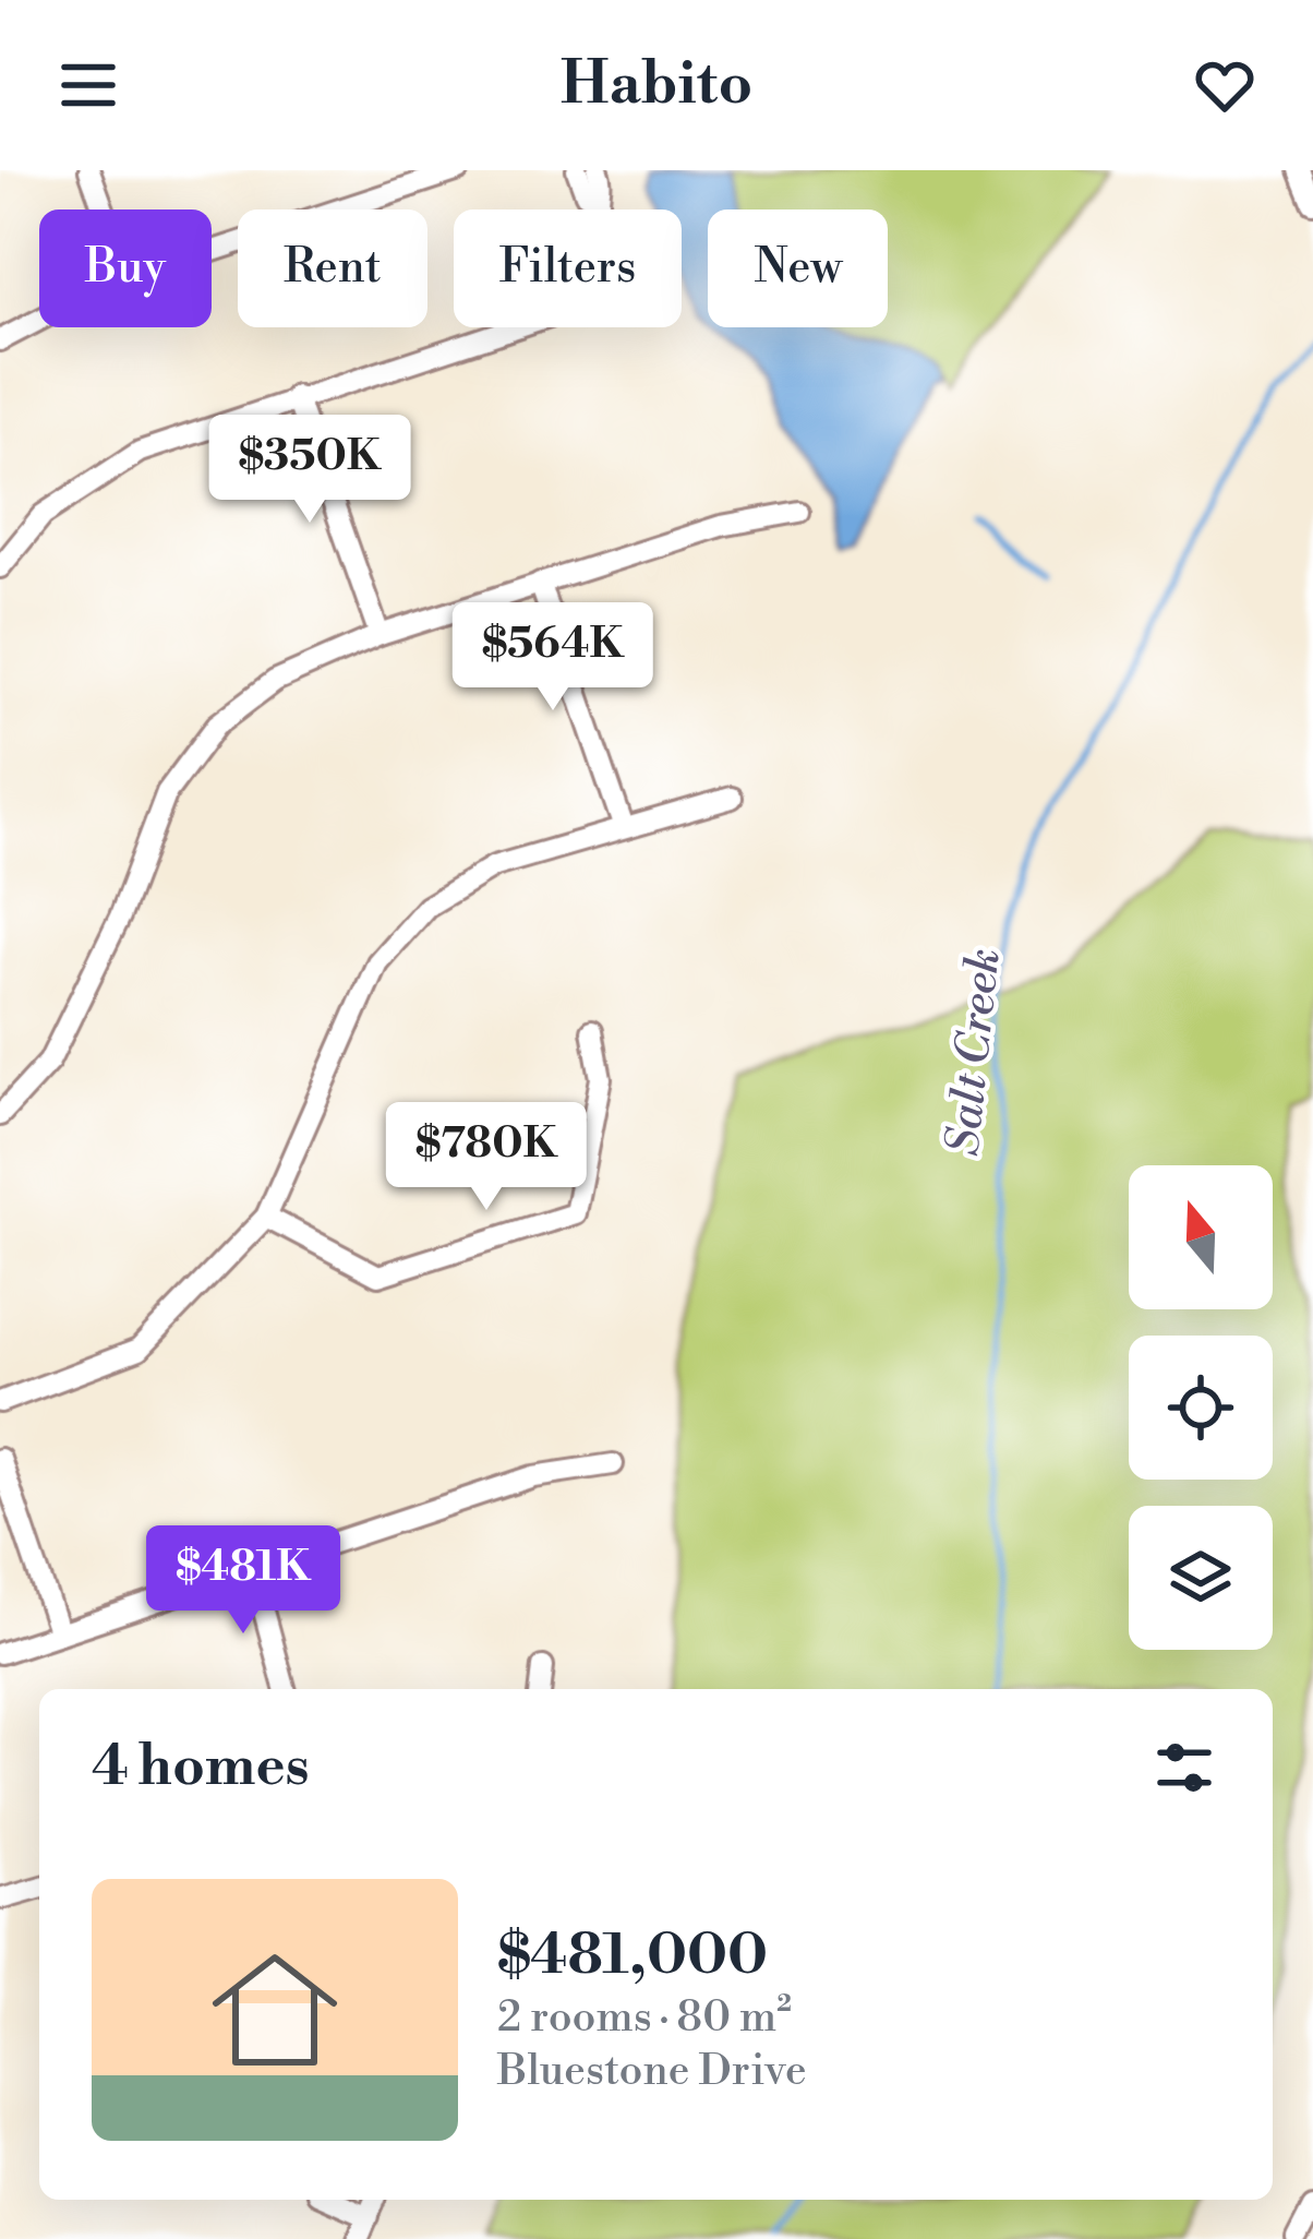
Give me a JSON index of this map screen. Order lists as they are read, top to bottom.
{
  "water": ["Salt Creek"],
  "north": "top",
  "page": {
    "header": "Habito",
    "chip": [
      "Buy",
      "Rent",
      "Filters",
      "New"
    ],
    "price": [
      "$350K",
      "$564K",
      "$780K",
      "$481K"
    ],
    "heading": "4 homes",
    "list": [
      {
        "name": "$481,000",
        "note": "2 rooms · 80 m² · Bluestone Drive"
      }
    ]
  }
}
